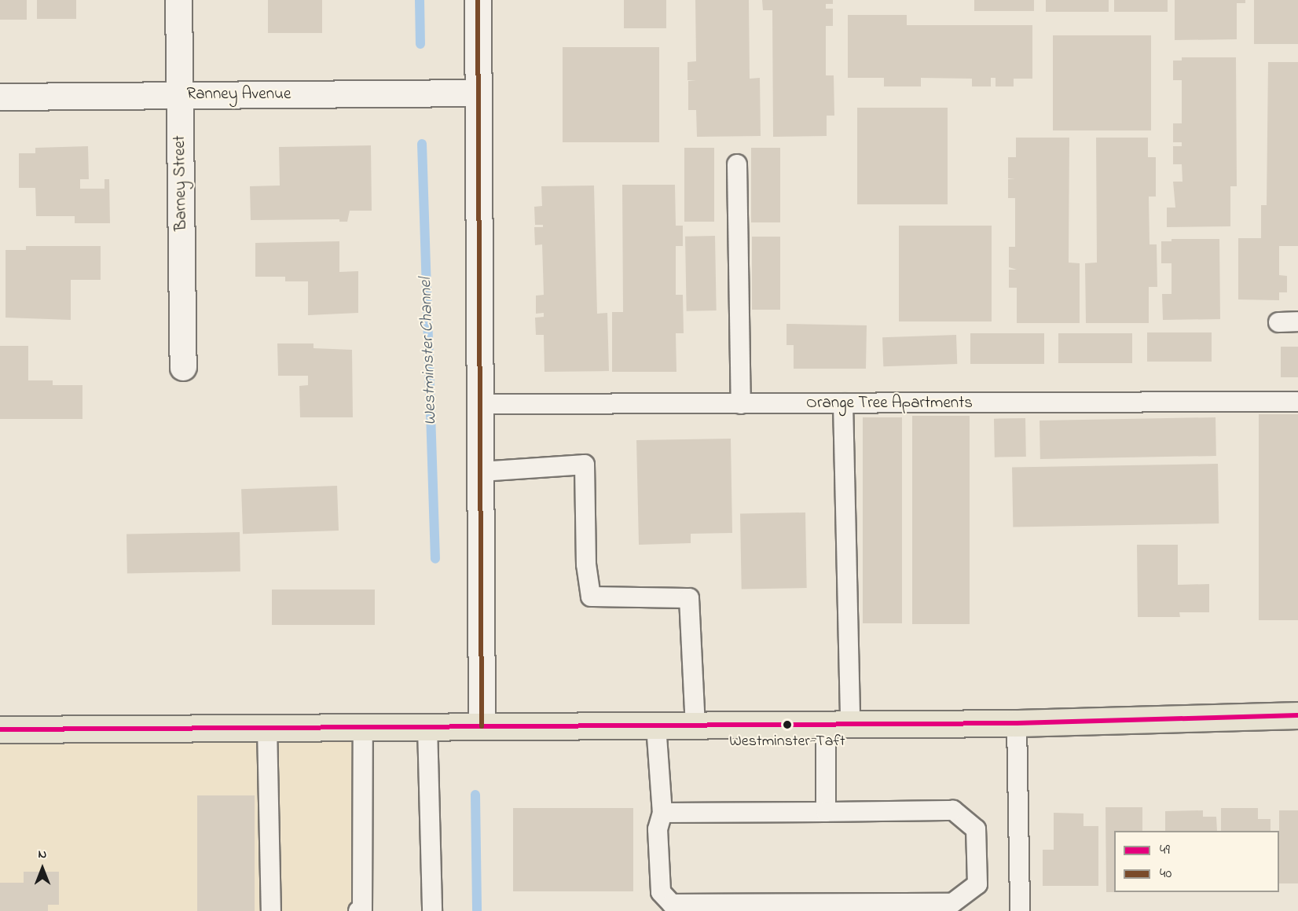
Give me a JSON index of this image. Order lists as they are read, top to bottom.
{
  "streets": {
    "street": ["Ranney Avenue", "Barney Street"],
    "lane": ["Orange Tree Apartments"]
  },
  "crossings": [
    ["Ranney Avenue", "Barney Street"]
  ],
  "water": ["Westminster Channel"],
  "places": ["Westminster-Taft"],
  "lines": ["transit line 40", "transit line 49"],
  "legend": ["49", "40"],
  "north": "top"
}
